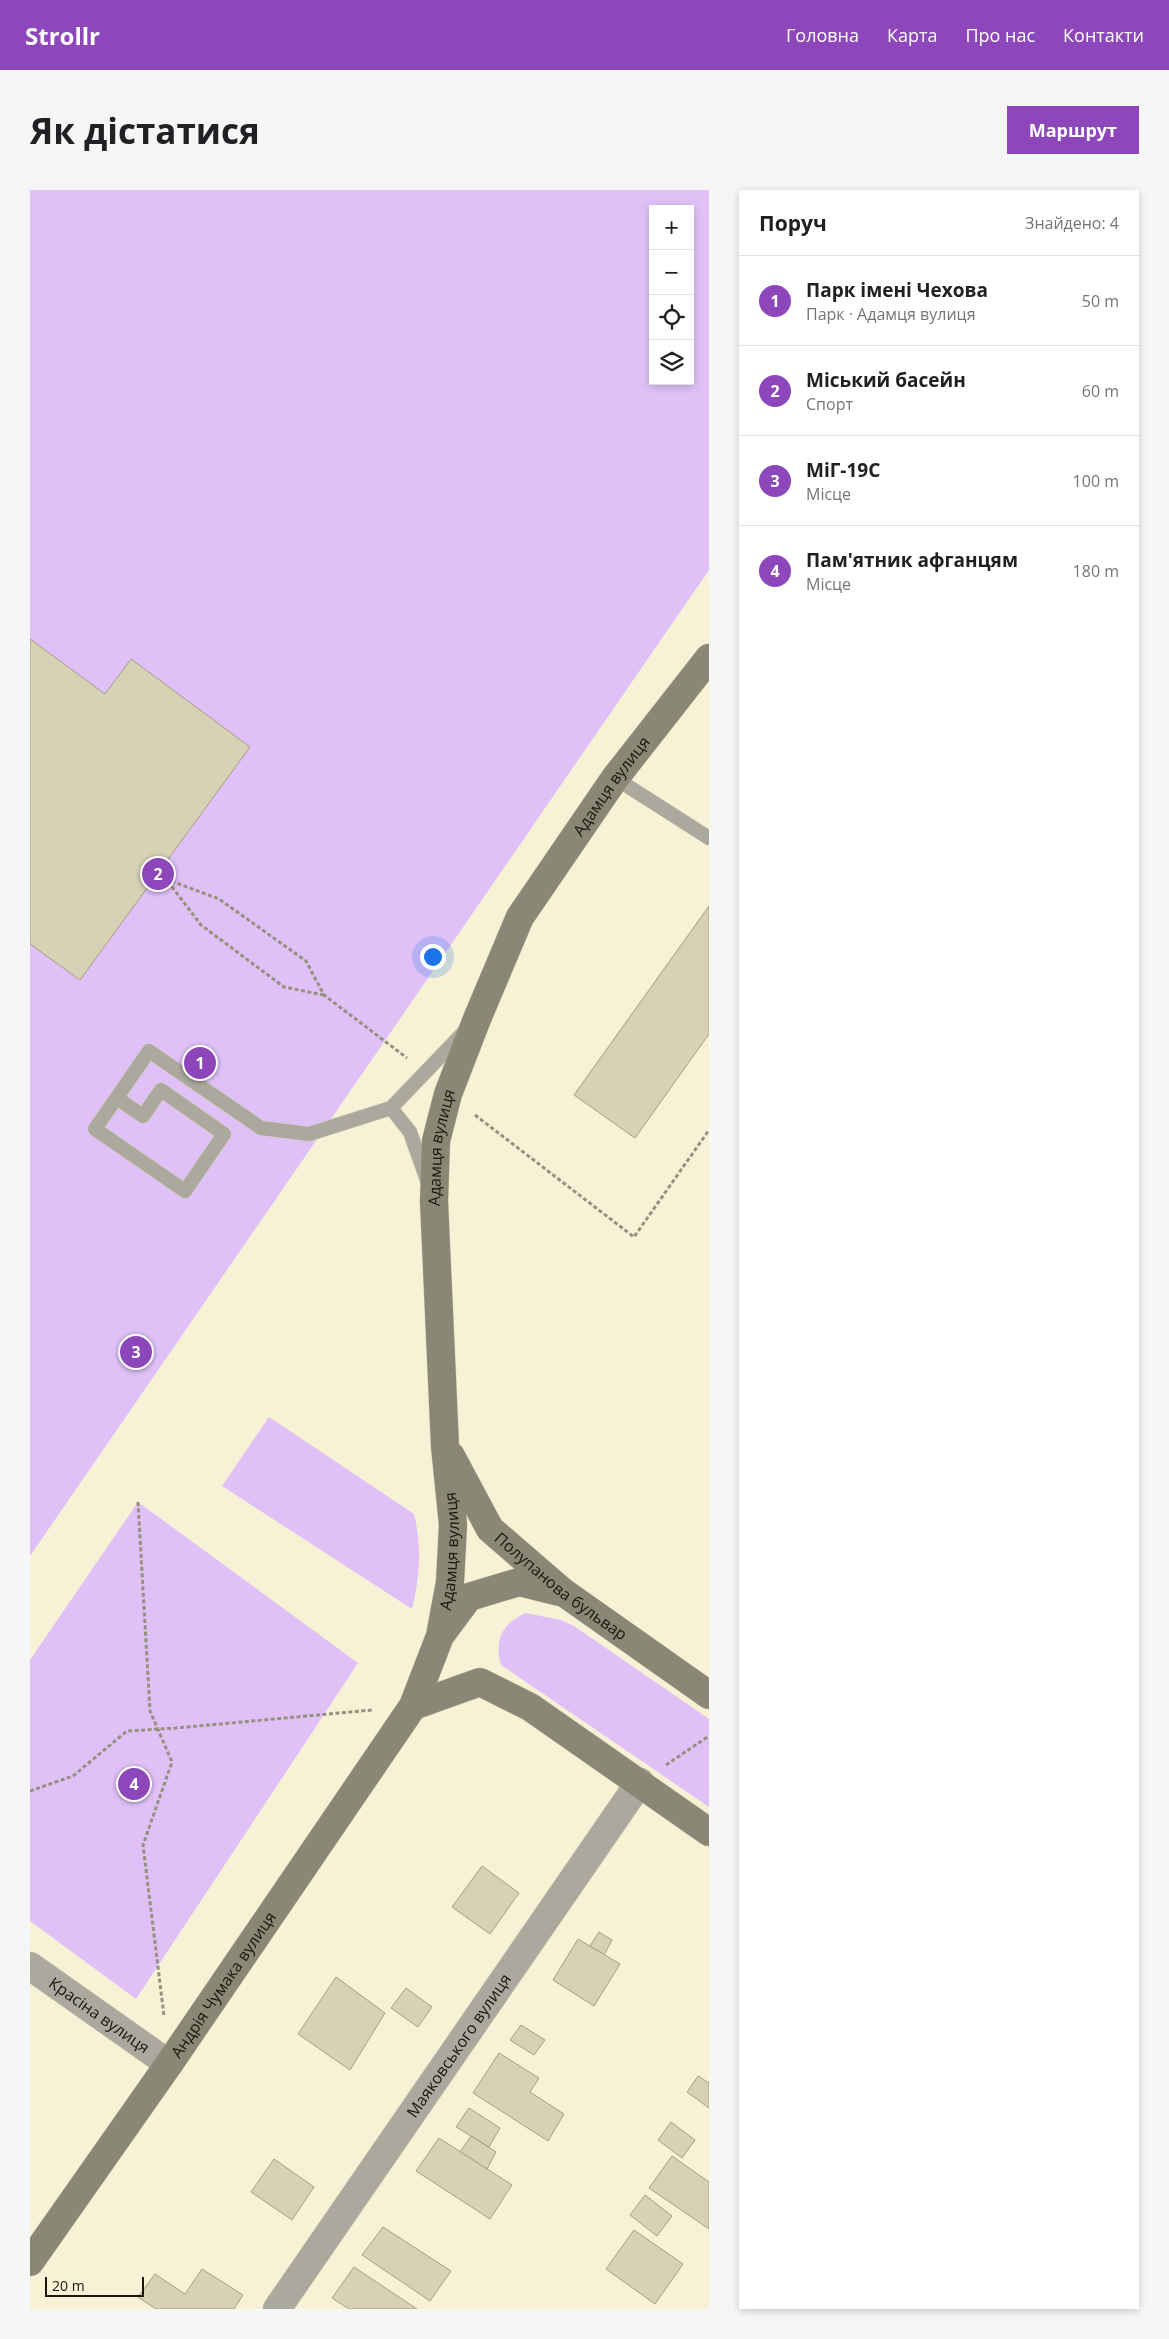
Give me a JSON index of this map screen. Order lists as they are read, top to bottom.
{
  "streets": {
    "street": [
      "Адамця вулиця",
      "Полупанова бульвар",
      "Андрія Чумака вулиця",
      "Красіна вулиця",
      "Маяковського вулиця"
    ]
  },
  "crossings": [
    ["Адамця вулиця", "Полупанова бульвар"],
    ["Адамця вулиця", "Андрія Чумака вулиця"],
    ["Андрія Чумака вулиця", "Красіна вулиця"]
  ],
  "scale_bar": "20 m",
  "page": {
    "header": "Strollr",
    "nav": [
      "Головна",
      "Карта",
      "Про нас",
      "Контакти"
    ],
    "buttons": "Маршрут",
    "title": "Як дістатися",
    "heading": ["Поруч", "Знайдено: 4"],
    "map_buttons": ["+", "−"],
    "list": [
      {
        "mark": "1",
        "name": "Парк імені Чехова",
        "note": "Парк · Адамця вулиця",
        "value": "50 m"
      },
      {
        "mark": "2",
        "name": "Міський басейн",
        "note": "Спорт",
        "value": "60 m"
      },
      {
        "mark": "3",
        "name": "МіГ-19С",
        "note": "Місце",
        "value": "100 m"
      },
      {
        "mark": "4",
        "name": "Пам'ятник афганцям",
        "note": "Місце",
        "value": "180 m"
      }
    ],
    "pins": [
      "2",
      "1",
      "3",
      "4"
    ],
    "scale": "20 m"
  }
}
